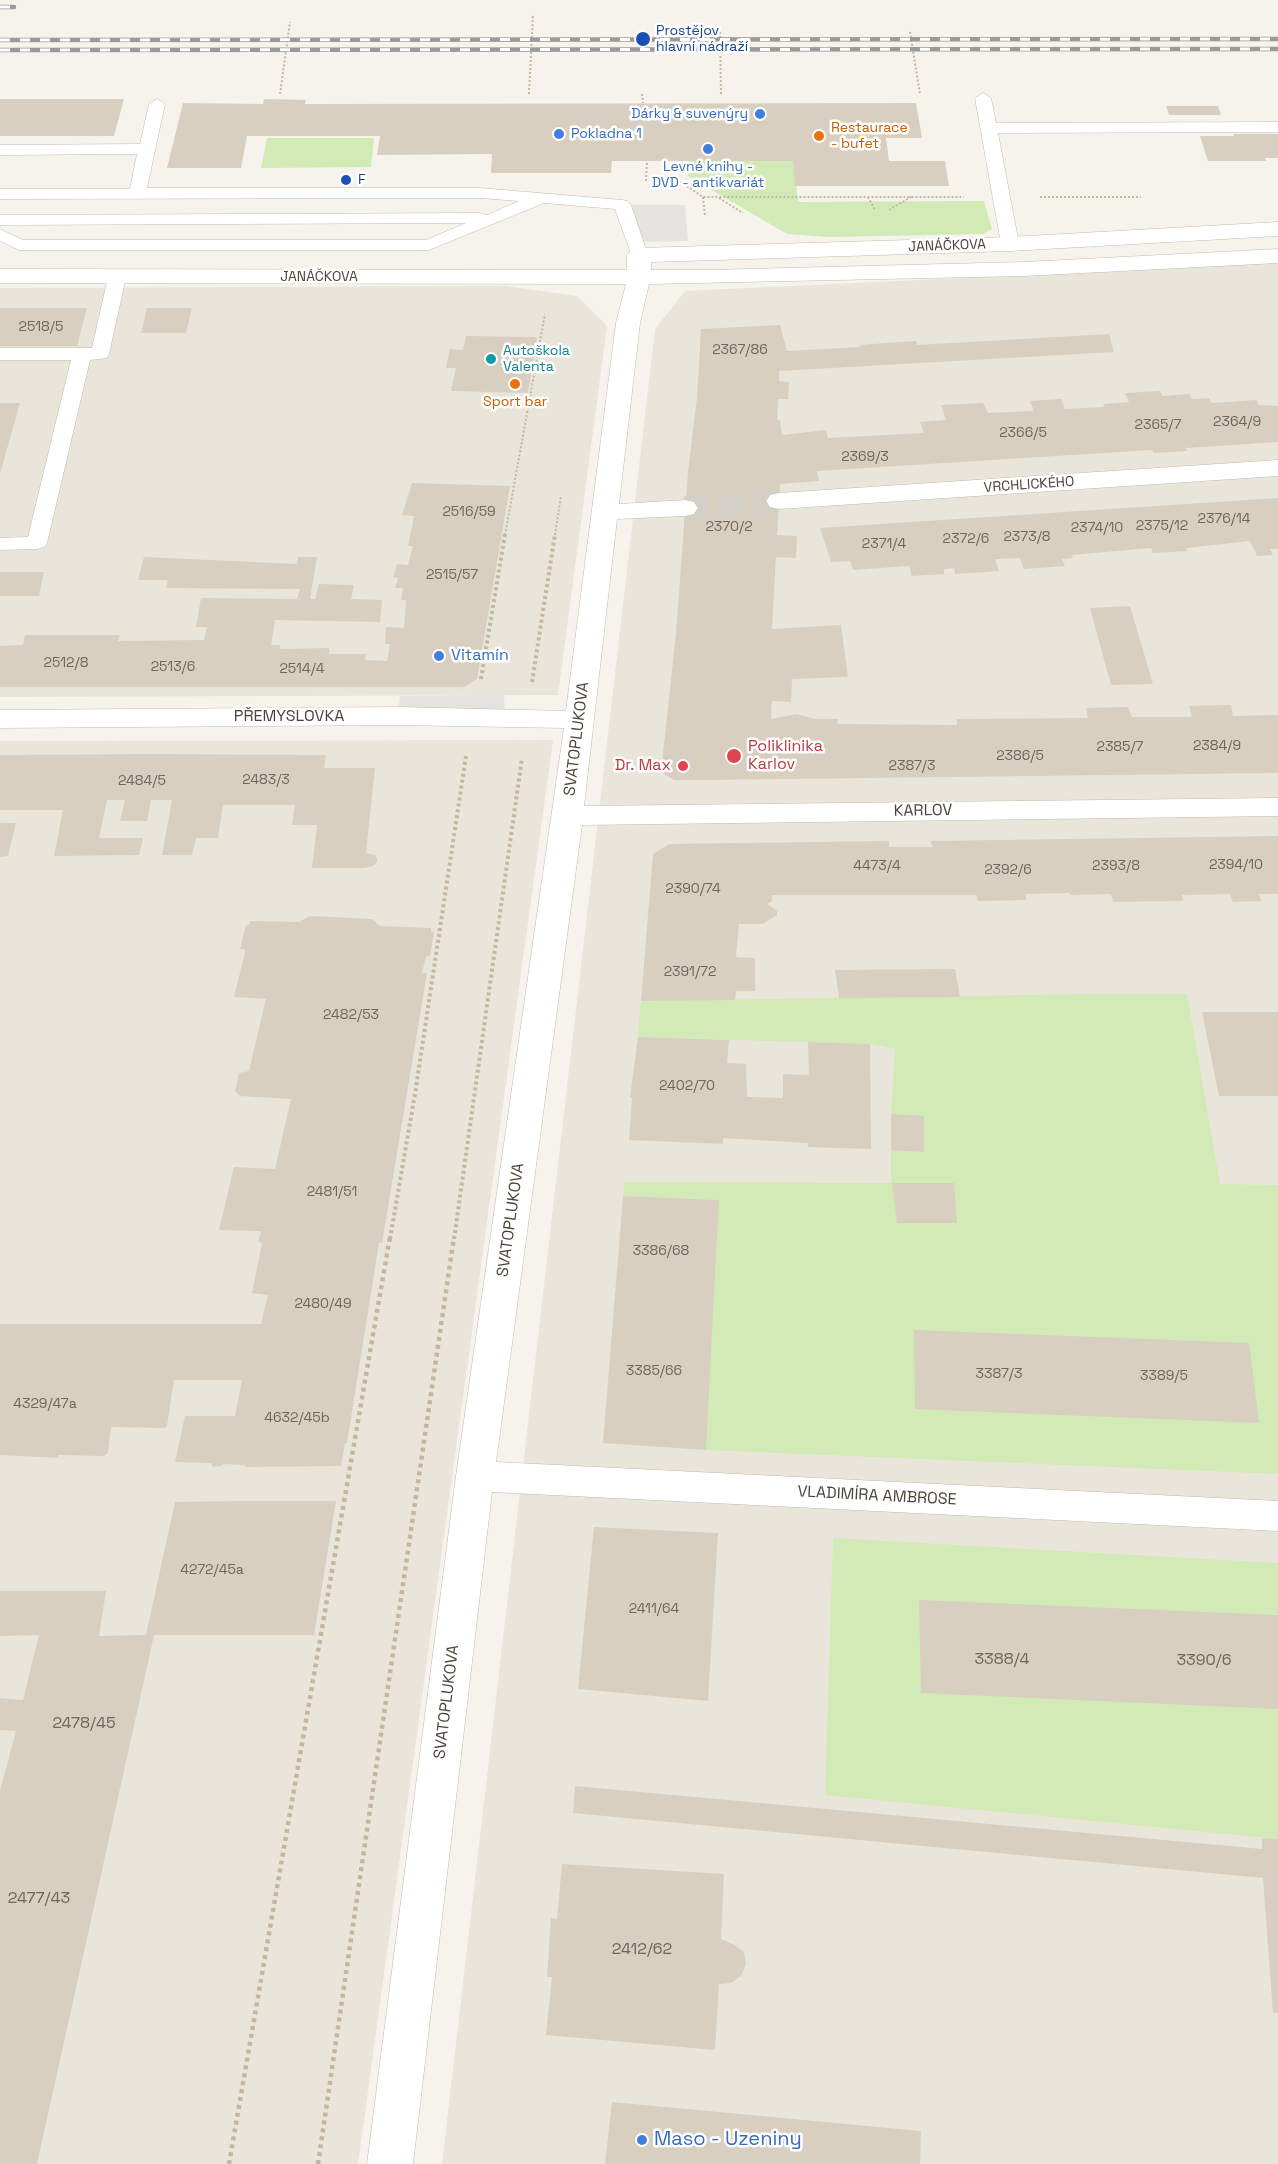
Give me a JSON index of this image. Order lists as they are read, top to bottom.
{
  "streets": {
    "street": [
      "JANÁČKOVA",
      "VRCHLICKÉHO",
      "PŘEMYSLOVKA",
      "SVATOPLUKOVA",
      "KARLOV",
      "VLADIMÍRA AMBROSE"
    ]
  },
  "crossings": [
    ["JANÁČKOVA", "SVATOPLUKOVA"],
    ["PŘEMYSLOVKA", "SVATOPLUKOVA"],
    ["SVATOPLUKOVA", "KARLOV"],
    ["SVATOPLUKOVA", "VLADIMÍRA AMBROSE"]
  ],
  "places": [
    "Prostějov hlavní nádraží",
    "Dárky & suvenýry",
    "Pokladna 1",
    "Restaurace - bufet",
    "Levné knihy - DVD - antikvariát",
    "F",
    "Autoškola Valenta",
    "Sport bar",
    "Vitamín",
    "Poliklinika Karlov",
    "Dr. Max",
    "Maso - Uzeniny"
  ],
  "house_numbers": [
    "2518/5",
    "2367/86",
    "2364/9",
    "2365/7",
    "2366/5",
    "2369/3",
    "2516/59",
    "2376/14",
    "2375/12",
    "2370/2",
    "2374/10",
    "2373/8",
    "2372/6",
    "2371/4",
    "2515/57",
    "2512/8",
    "2513/6",
    "2514/4",
    "2384/9",
    "2385/7",
    "2386/5",
    "2387/3",
    "2483/3",
    "2484/5",
    "2394/10",
    "4473/4",
    "2393/8",
    "2392/6",
    "2390/74",
    "2391/72",
    "2482/53",
    "2402/70",
    "2481/51",
    "3386/68",
    "2480/49",
    "3385/66",
    "3387/3",
    "3389/5",
    "4329/47a",
    "4632/45b",
    "4272/45a",
    "2411/64",
    "3388/4",
    "3390/6",
    "2478/45",
    "2477/43",
    "2412/62"
  ]
}
